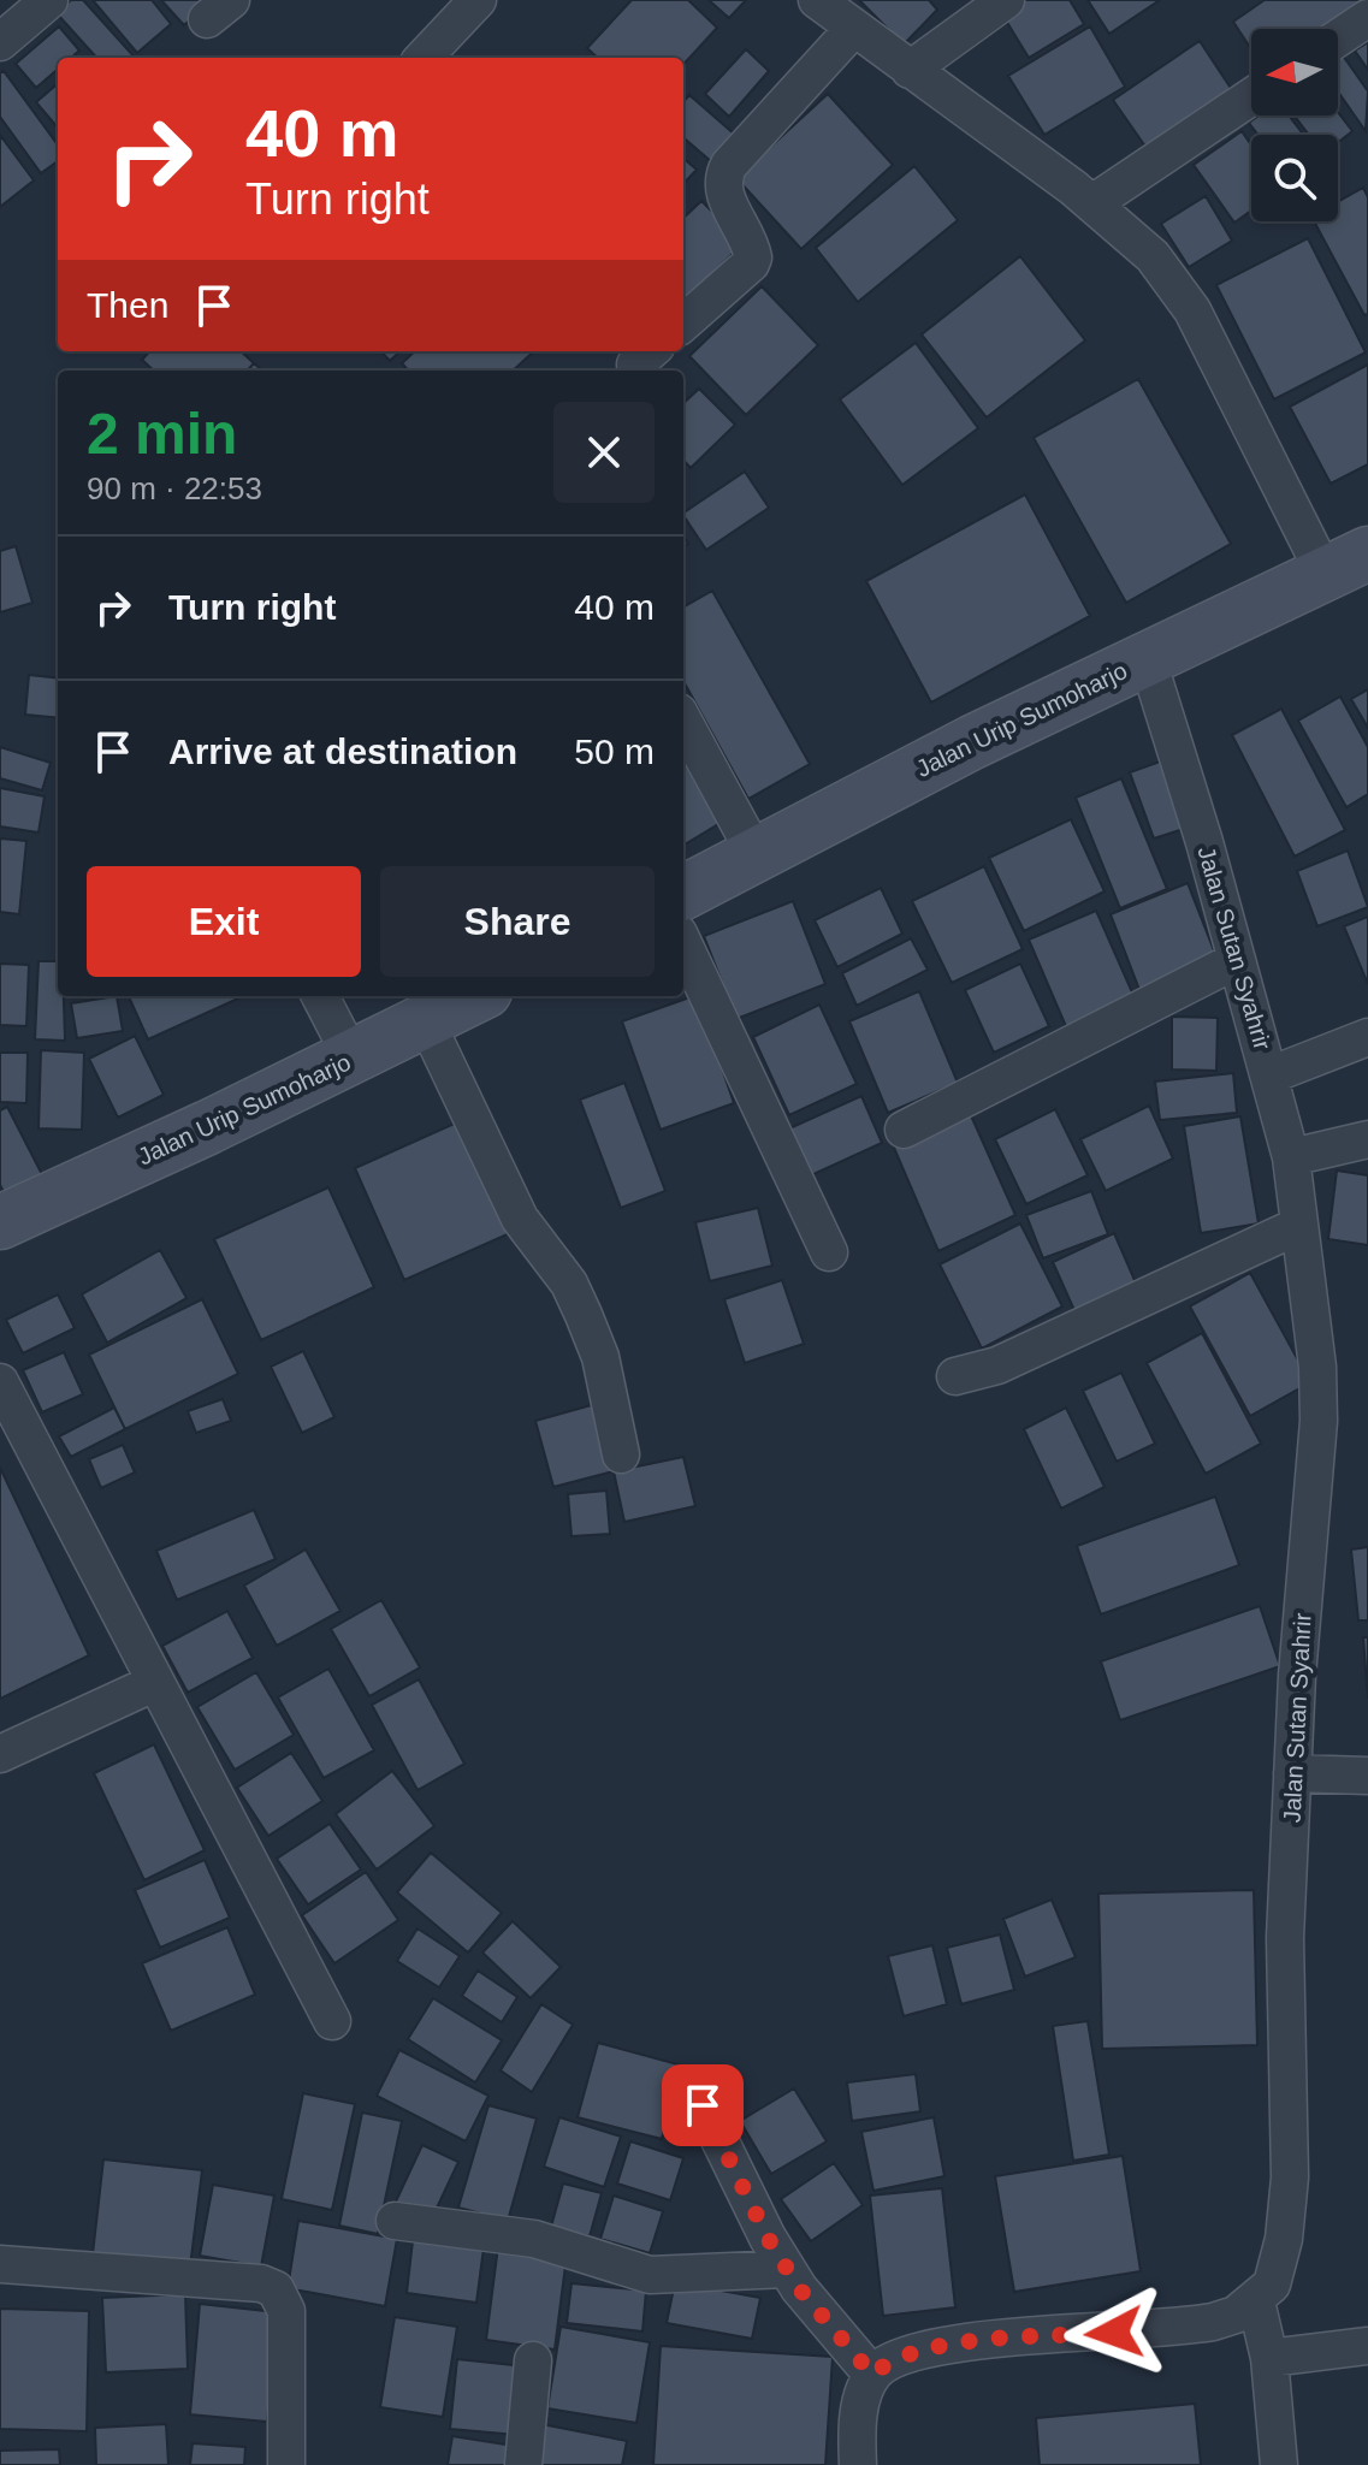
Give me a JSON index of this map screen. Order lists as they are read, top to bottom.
{
  "streets": {
    "street": ["Jalan Urip Sumoharjo", "Jalan Sutan Syahrir"]
  },
  "crossings": [
    ["Jalan Urip Sumoharjo", "Jalan Sutan Syahrir"]
  ],
  "north": "left",
  "page": {
    "turn": ["40 m", "Turn right"],
    "then": "Then",
    "heading": ["2 min", "90 m · 22:53"],
    "list": [
      {
        "name": "Turn right",
        "value": "40 m"
      },
      {
        "name": "Arrive at destination",
        "value": "50 m"
      }
    ],
    "buttons": ["Exit", "Share"]
  }
}
